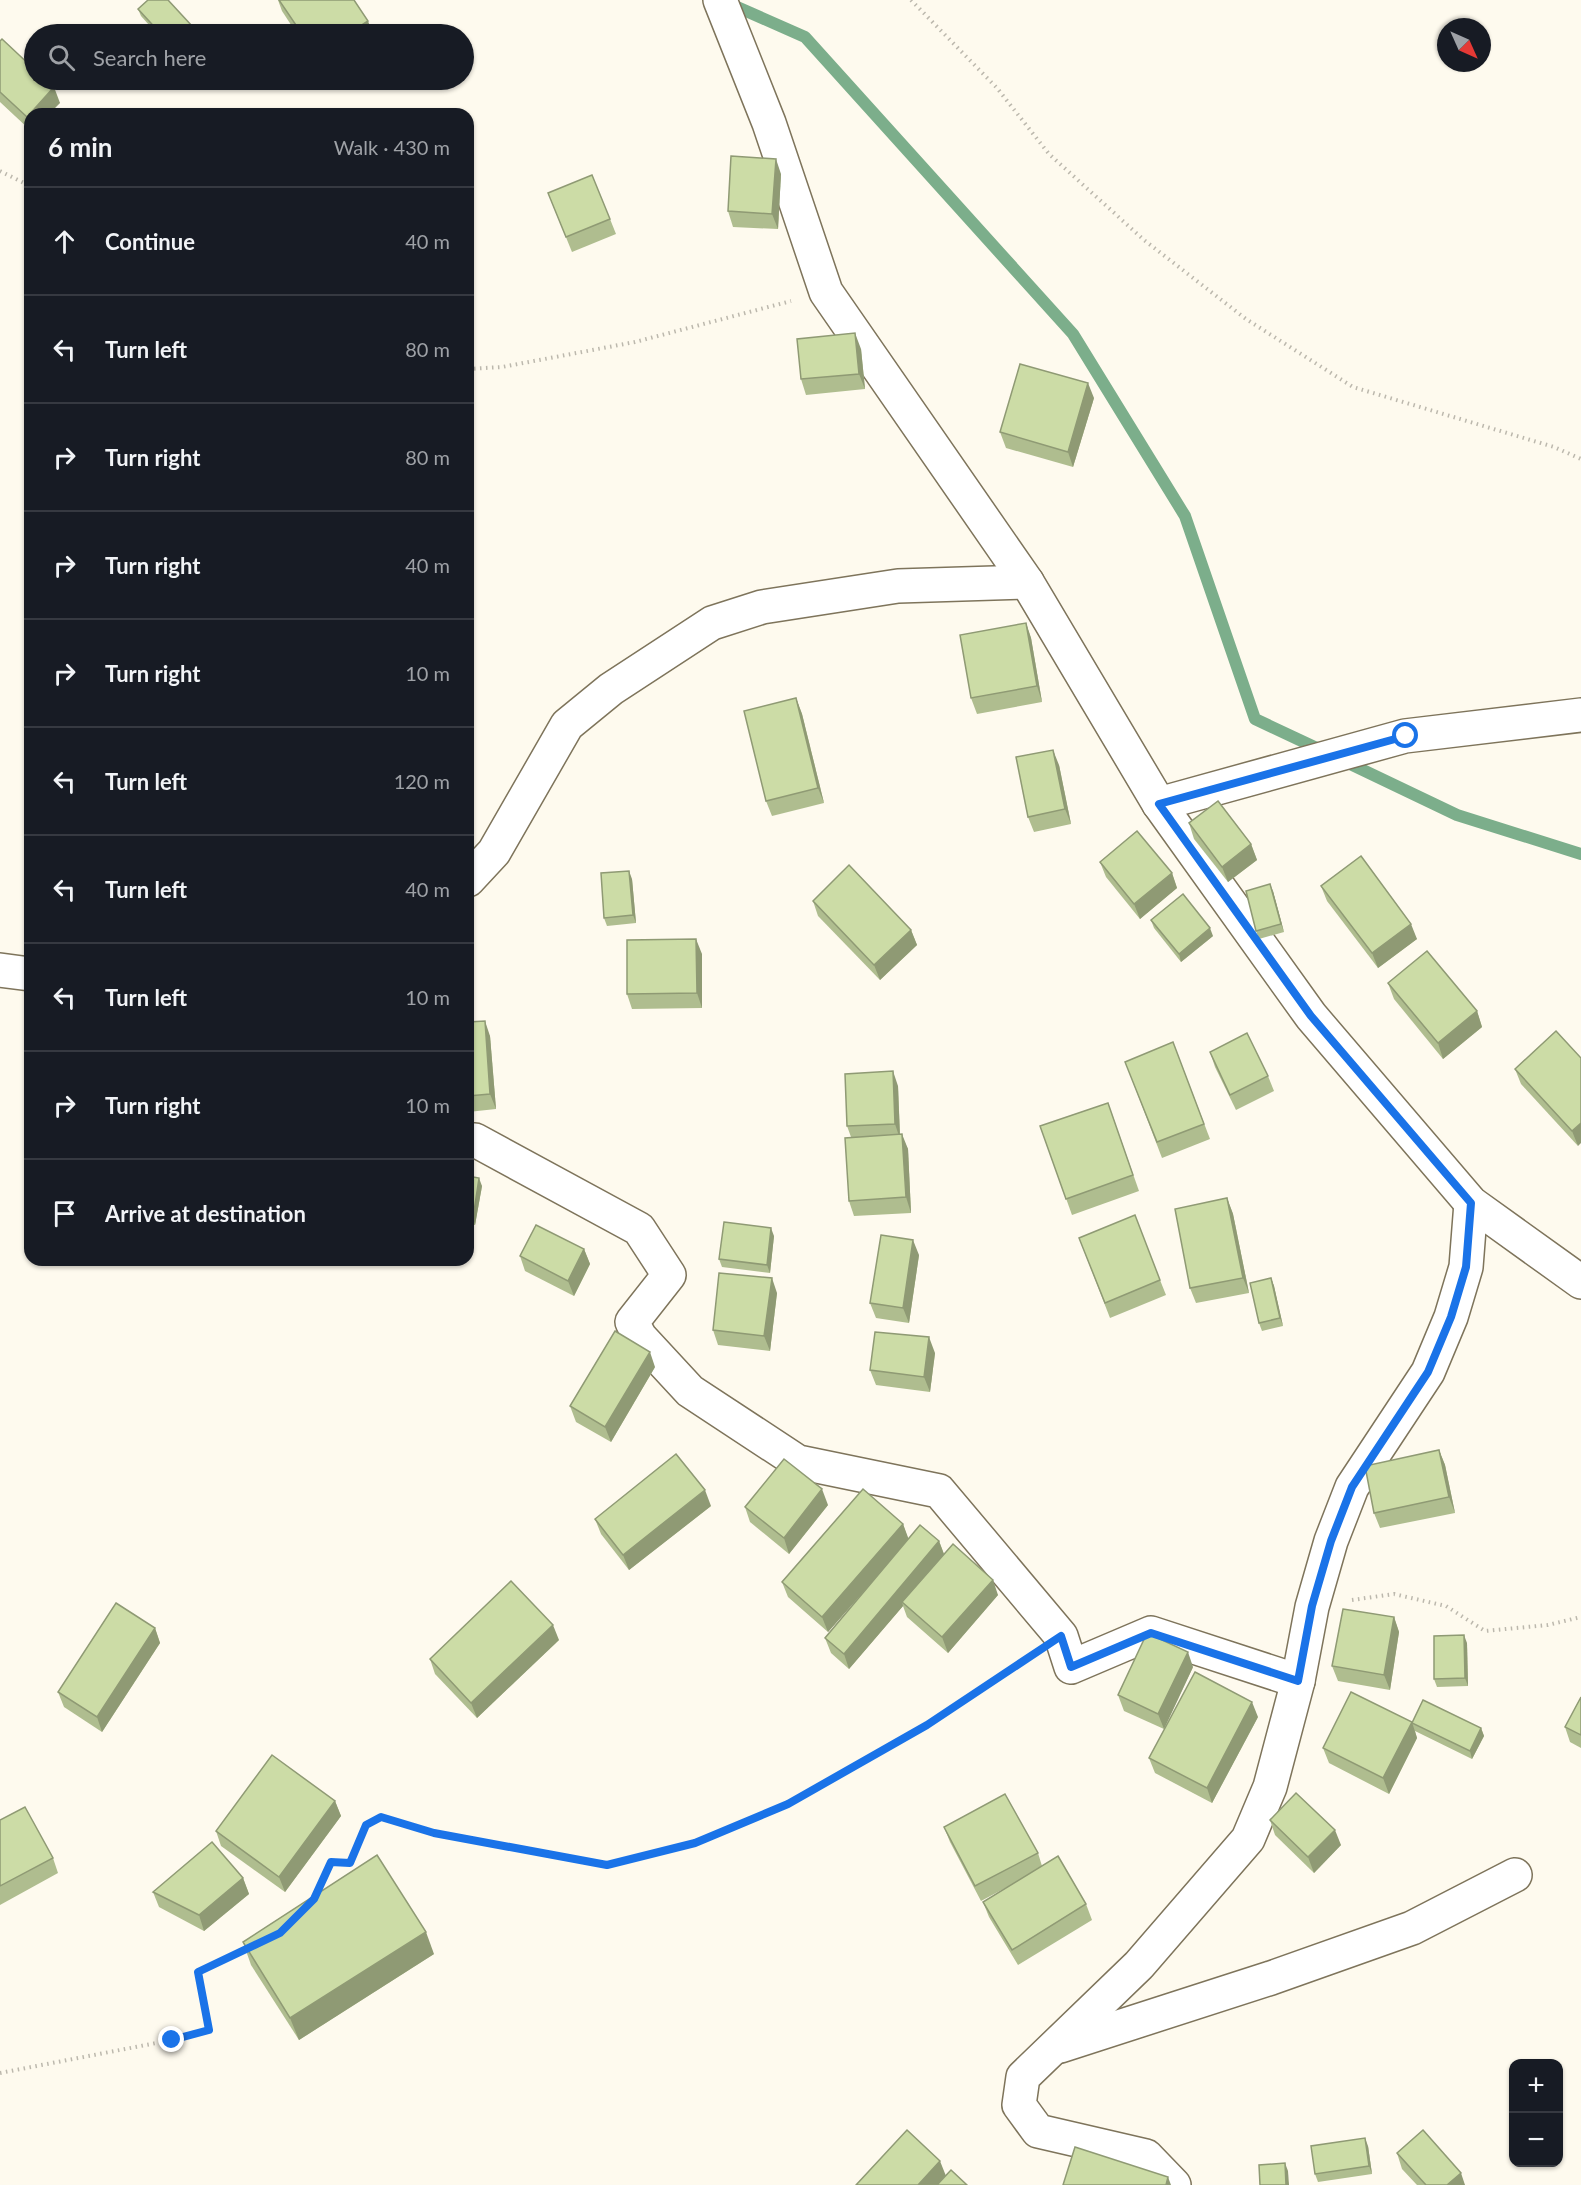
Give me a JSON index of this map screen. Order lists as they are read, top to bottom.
{
  "north": "bottom right",
  "page": {
    "search": "Search here",
    "heading": ["6 min", "Walk · 430 m"],
    "list": [
      ["Continue", "40 m"],
      ["Turn left", "80 m"],
      ["Turn right", "80 m"],
      ["Turn right", "40 m"],
      ["Turn right", "10 m"],
      ["Turn left", "120 m"],
      ["Turn left", "40 m"],
      ["Turn left", "10 m"],
      ["Turn right", "10 m"],
      "Arrive at destination"
    ],
    "map_buttons": ["+", "−"]
  }
}
